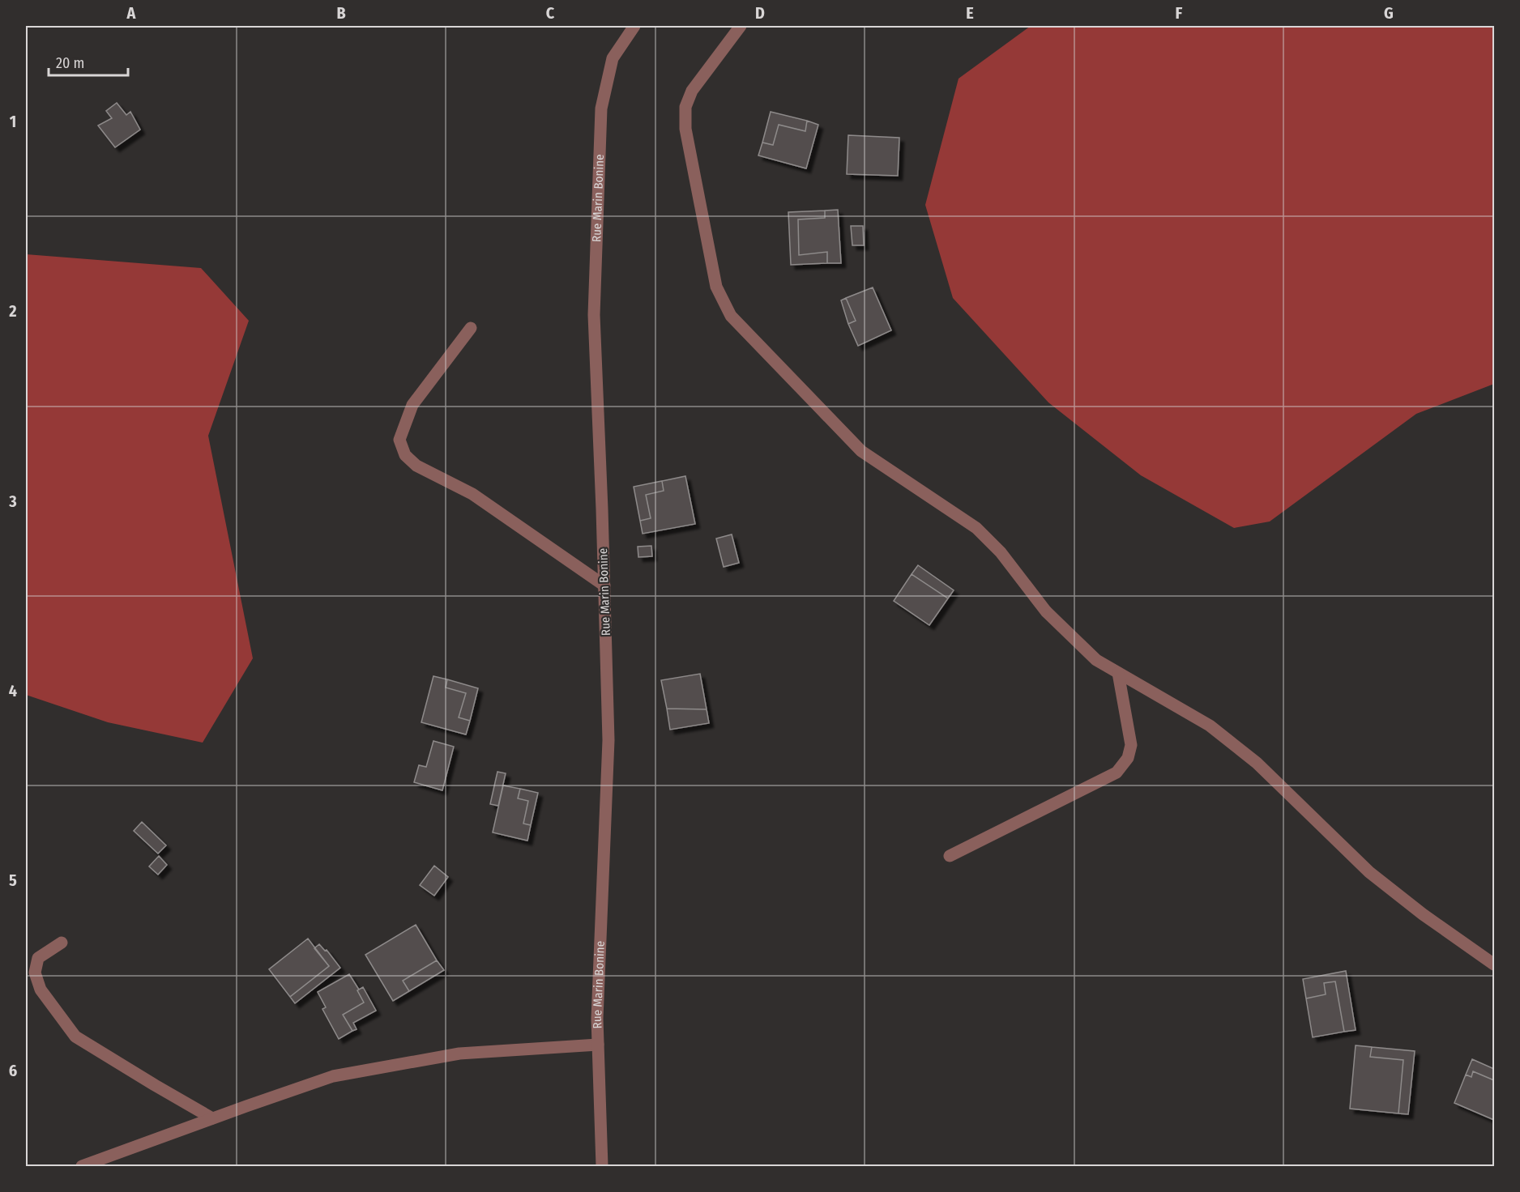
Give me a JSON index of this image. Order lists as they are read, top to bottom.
{
  "streets": {
    "street": ["Rue Marin Bonine"]
  },
  "scale_bar": "20 m",
  "grid": {
    "columns": [
      "A",
      "B",
      "C",
      "D",
      "E",
      "F",
      "G"
    ],
    "rows": [
      "1",
      "2",
      "3",
      "4",
      "5",
      "6"
    ]
  }
}
